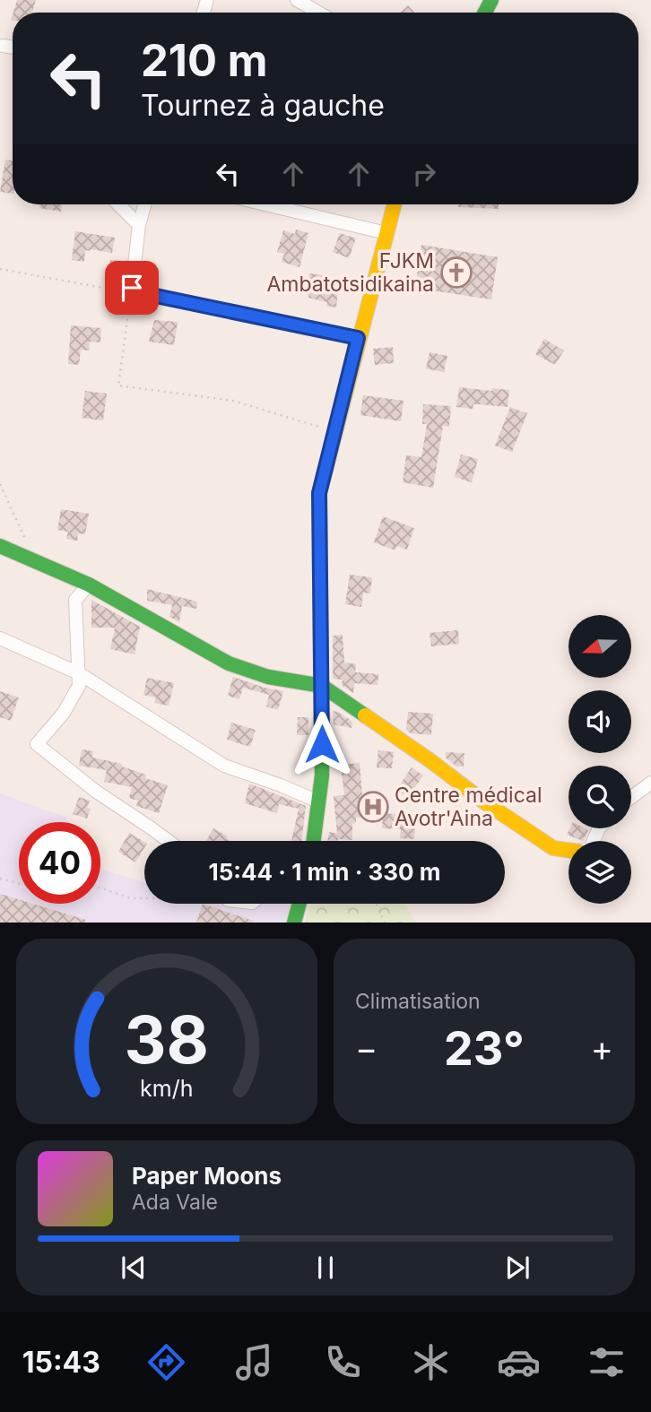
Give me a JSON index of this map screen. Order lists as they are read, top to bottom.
{
  "places": {
    "church": ["FJKM Ambatotsidikaina"],
    "hospital": ["Centre médical Avotr'Aina"]
  },
  "north": "left",
  "page": {
    "turn": ["210 m", "Tournez à gauche"],
    "limit": "40",
    "trip": "15:44 · 1 min · 330 m",
    "tile": "Climatisation",
    "heat": ["−", "23°", "+"],
    "song": ["Paper Moons", "Ada Vale"],
    "tabs": "15:43",
    "gauge": ["38", "km/h"]
  }
}
